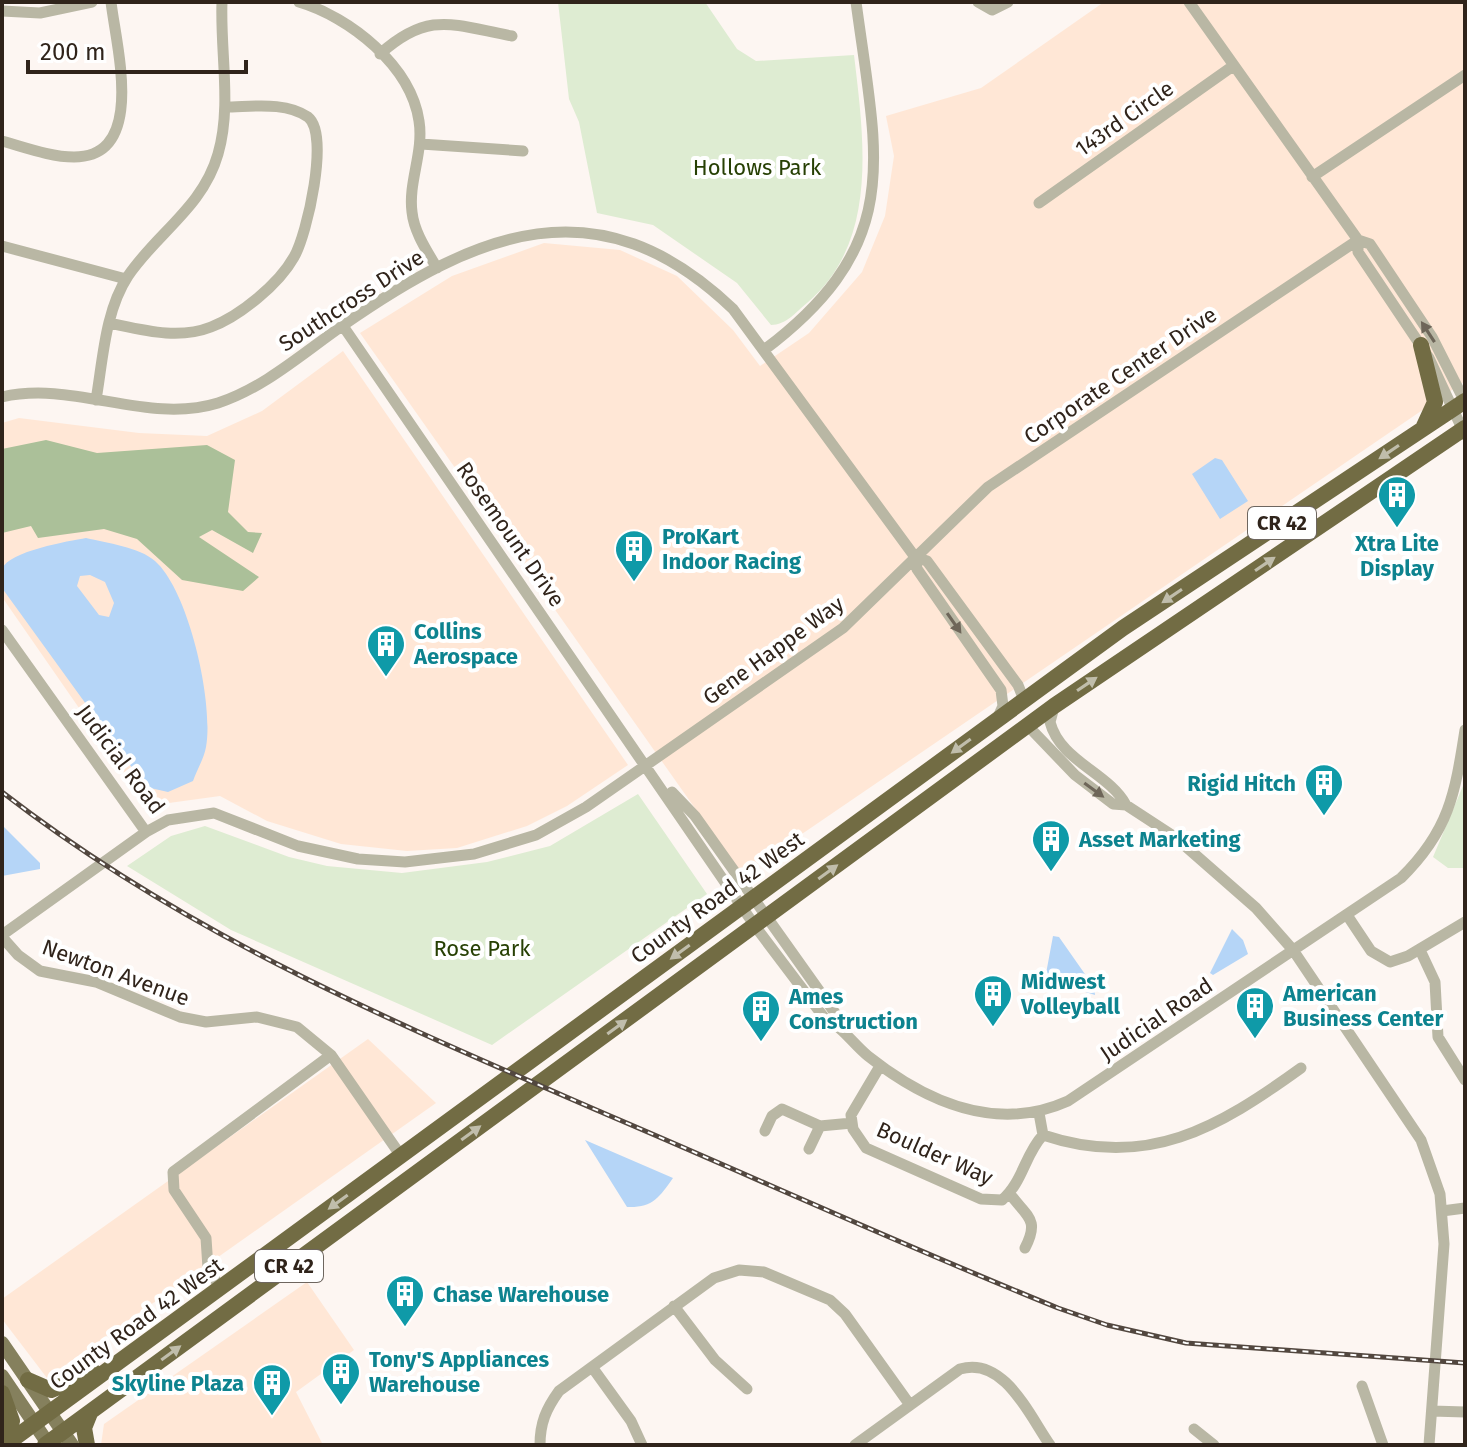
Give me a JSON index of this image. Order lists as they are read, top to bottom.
{
  "streets": {
    "highway": ["CR 42", "County Road 42 West"],
    "street": [
      "143rd Circle",
      "Southcross Drive",
      "Corporate Center Drive",
      "Rosemount Drive",
      "Gene Happe Way",
      "Judicial Road",
      "Newton Avenue",
      "Boulder Way"
    ]
  },
  "crossings": [
    ["Southcross Drive", "Corporate Center Drive"],
    ["Southcross Drive", "Rosemount Drive"],
    ["Southcross Drive", "Gene Happe Way"],
    ["Southcross Drive", "County Road 42 West"],
    ["Corporate Center Drive", "Gene Happe Way"],
    ["Rosemount Drive", "Gene Happe Way"],
    ["Rosemount Drive", "Judicial Road"],
    ["Rosemount Drive", "County Road 42 West"],
    ["Gene Happe Way", "Judicial Road"],
    ["Judicial Road", "County Road 42 West"],
    ["Judicial Road", "Boulder Way"],
    ["County Road 42 West", "Newton Avenue"]
  ],
  "parks": ["Hollows Park", "Rose Park"],
  "places": {
    "building": [
      "Xtra Lite Display",
      "ProKart Indoor Racing",
      "Collins Aerospace",
      "Rigid Hitch",
      "Asset Marketing",
      "Midwest Volleyball",
      "American Business Center",
      "Ames Construction",
      "Chase Warehouse",
      "Tony'S Appliances Warehouse",
      "Skyline Plaza"
    ]
  },
  "scale_bar": "200 m"
}
